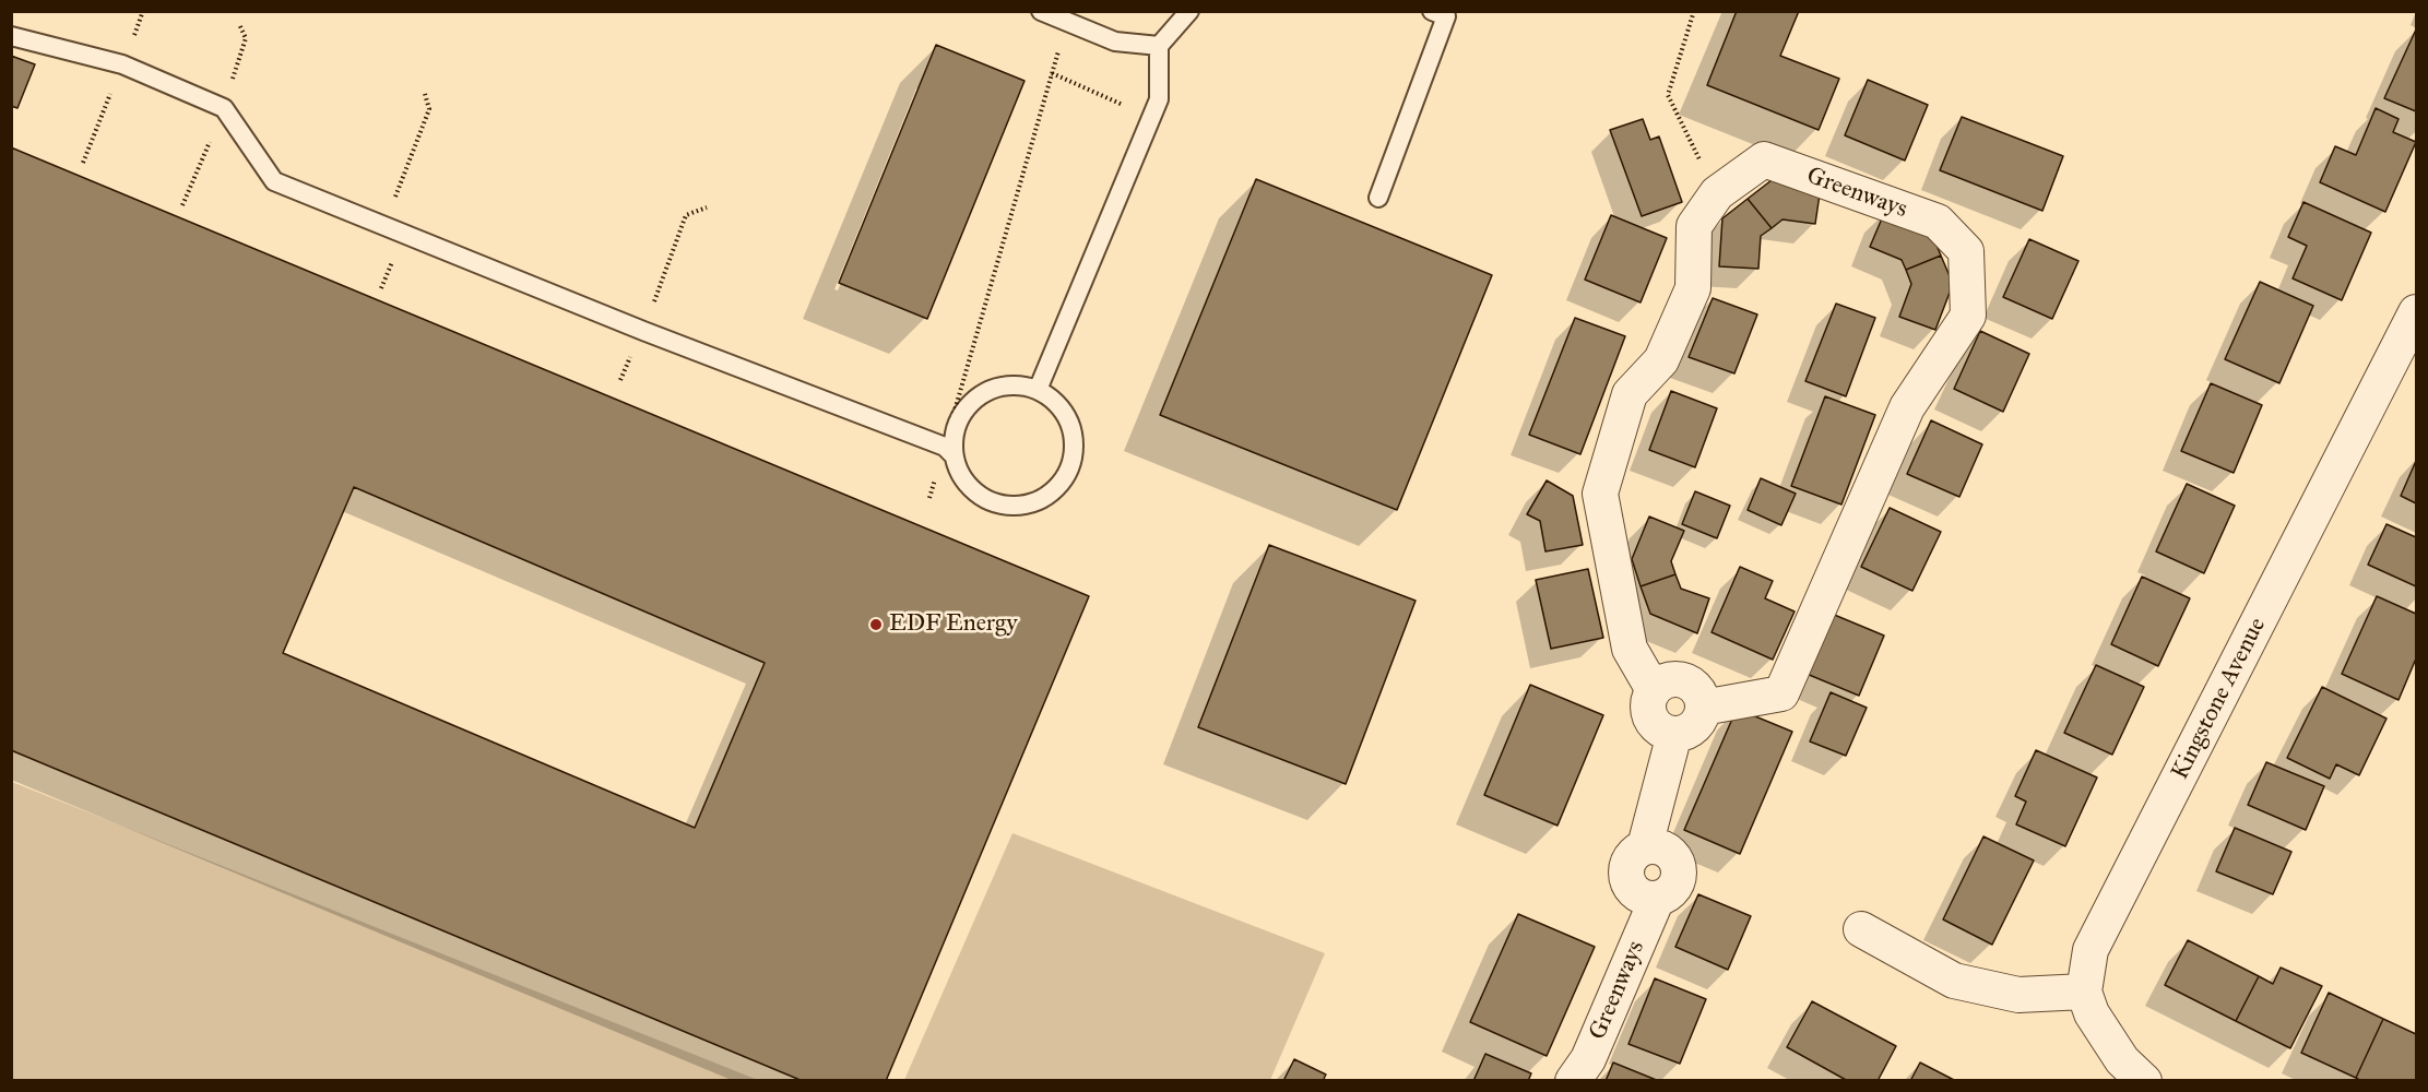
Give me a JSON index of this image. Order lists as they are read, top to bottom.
{
  "streets": {
    "street": ["Greenways", "Kingstone Avenue"]
  },
  "places": ["EDF Energy"]
}
